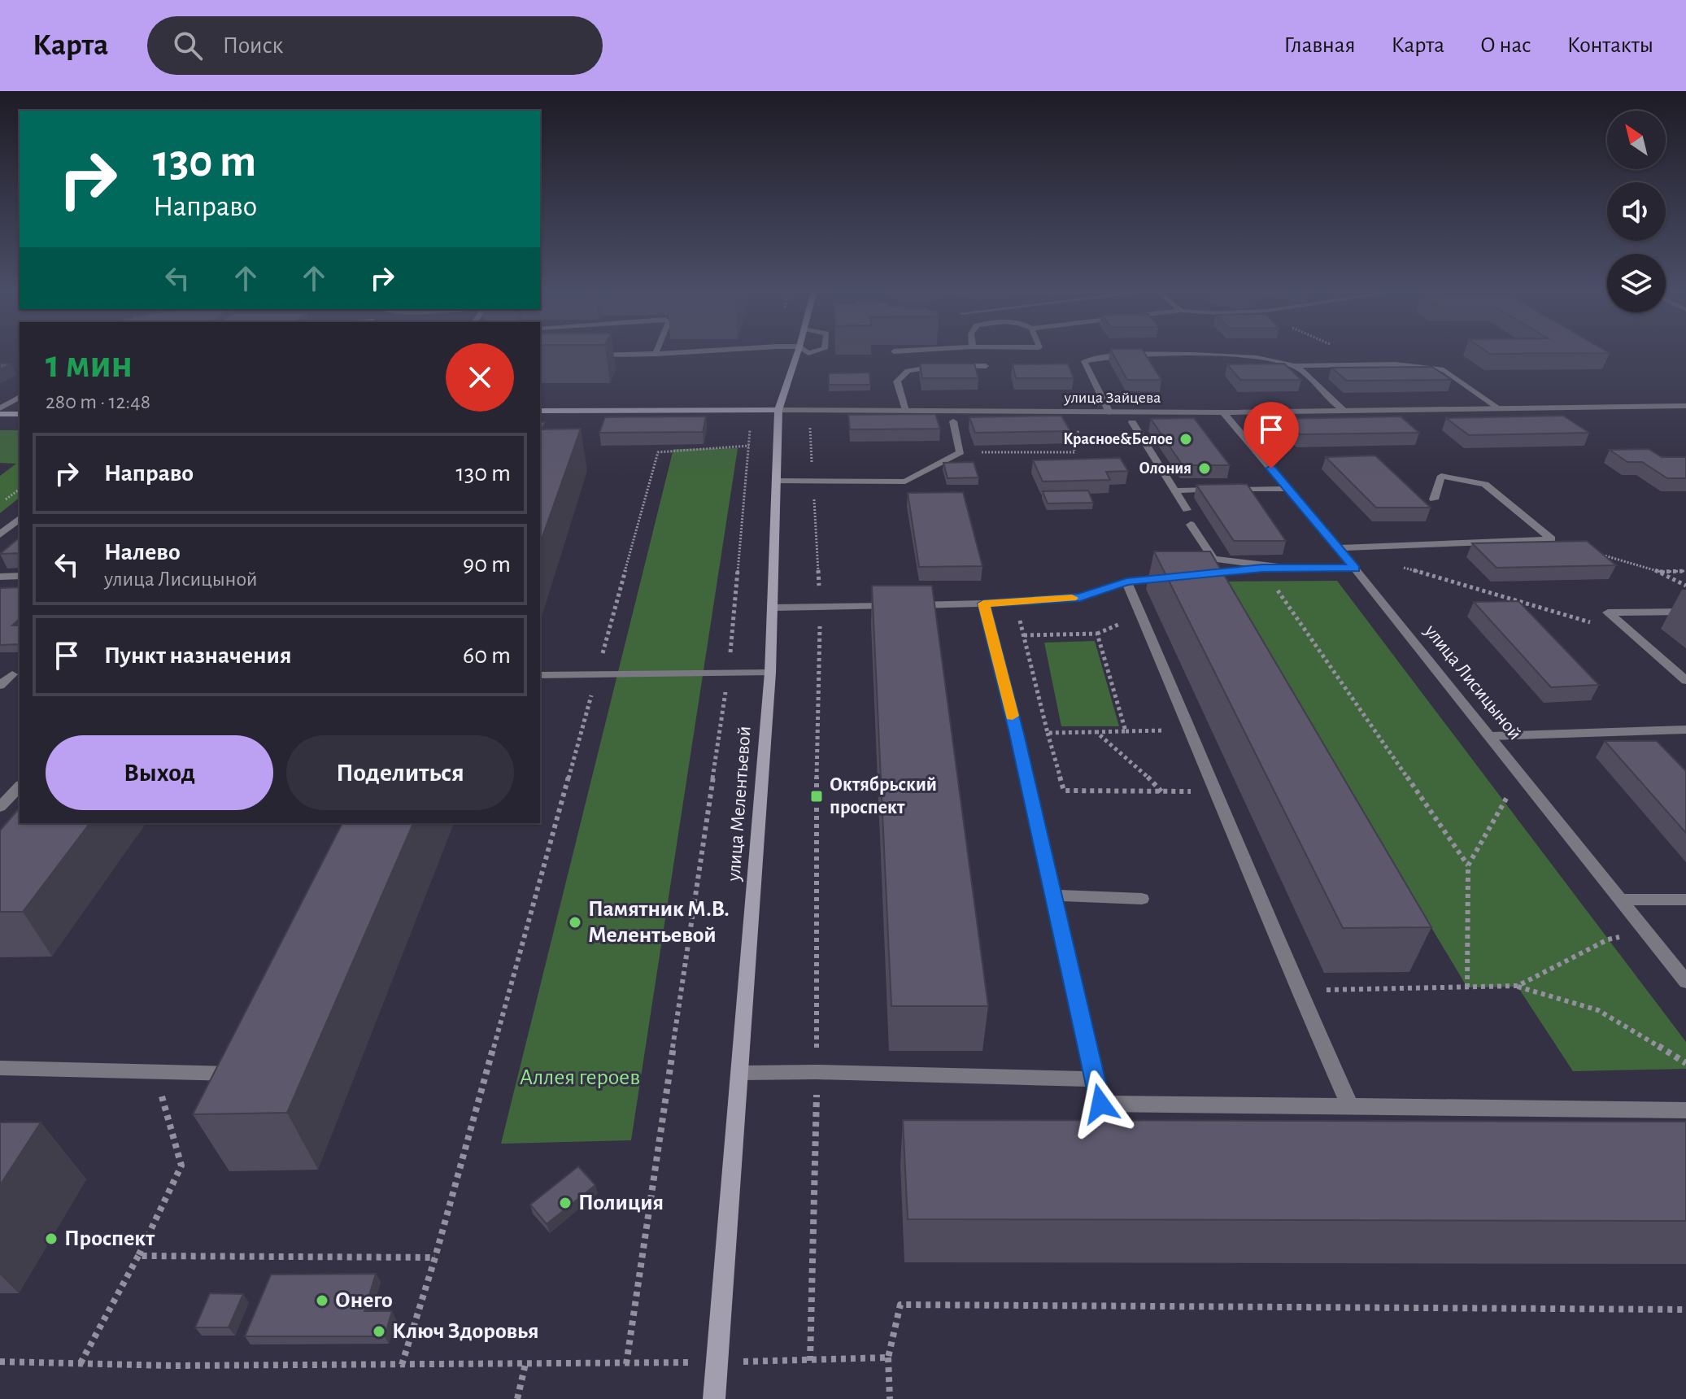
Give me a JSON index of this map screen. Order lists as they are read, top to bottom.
{
  "streets": {
    "main road": ["улица Зайцева", "улица Мелентьевой"],
    "street": ["улица Лисицыной"]
  },
  "crossings": [
    ["улица Зайцева", "улица Лисицыной"],
    ["улица Зайцева", "улица Мелентьевой"]
  ],
  "parks": ["Аллея героев"],
  "places": {
    "other": [
      "Красное&Белое",
      "Олония",
      "Памятник М.В. Мелентьевой",
      "Полиция",
      "Проспект",
      "Онего",
      "Ключ Здоровья"
    ],
    "transit": ["Октябрьский проспект"]
  },
  "north": "top left",
  "page": {
    "header": "Карта",
    "search": "Поиск",
    "nav": [
      "Главная",
      "Карта",
      "О нас",
      "Контакты"
    ],
    "turn": ["130 m", "Направо"],
    "heading": ["1 мин", "280 m · 12:48"],
    "list": [
      {
        "name": "Направо",
        "value": "130 m"
      },
      {
        "name": "Налево",
        "note": "улица Лисицыной",
        "value": "90 m"
      },
      {
        "name": "Пункт назначения",
        "value": "60 m"
      }
    ],
    "buttons": ["Выход", "Поделиться"]
  }
}
